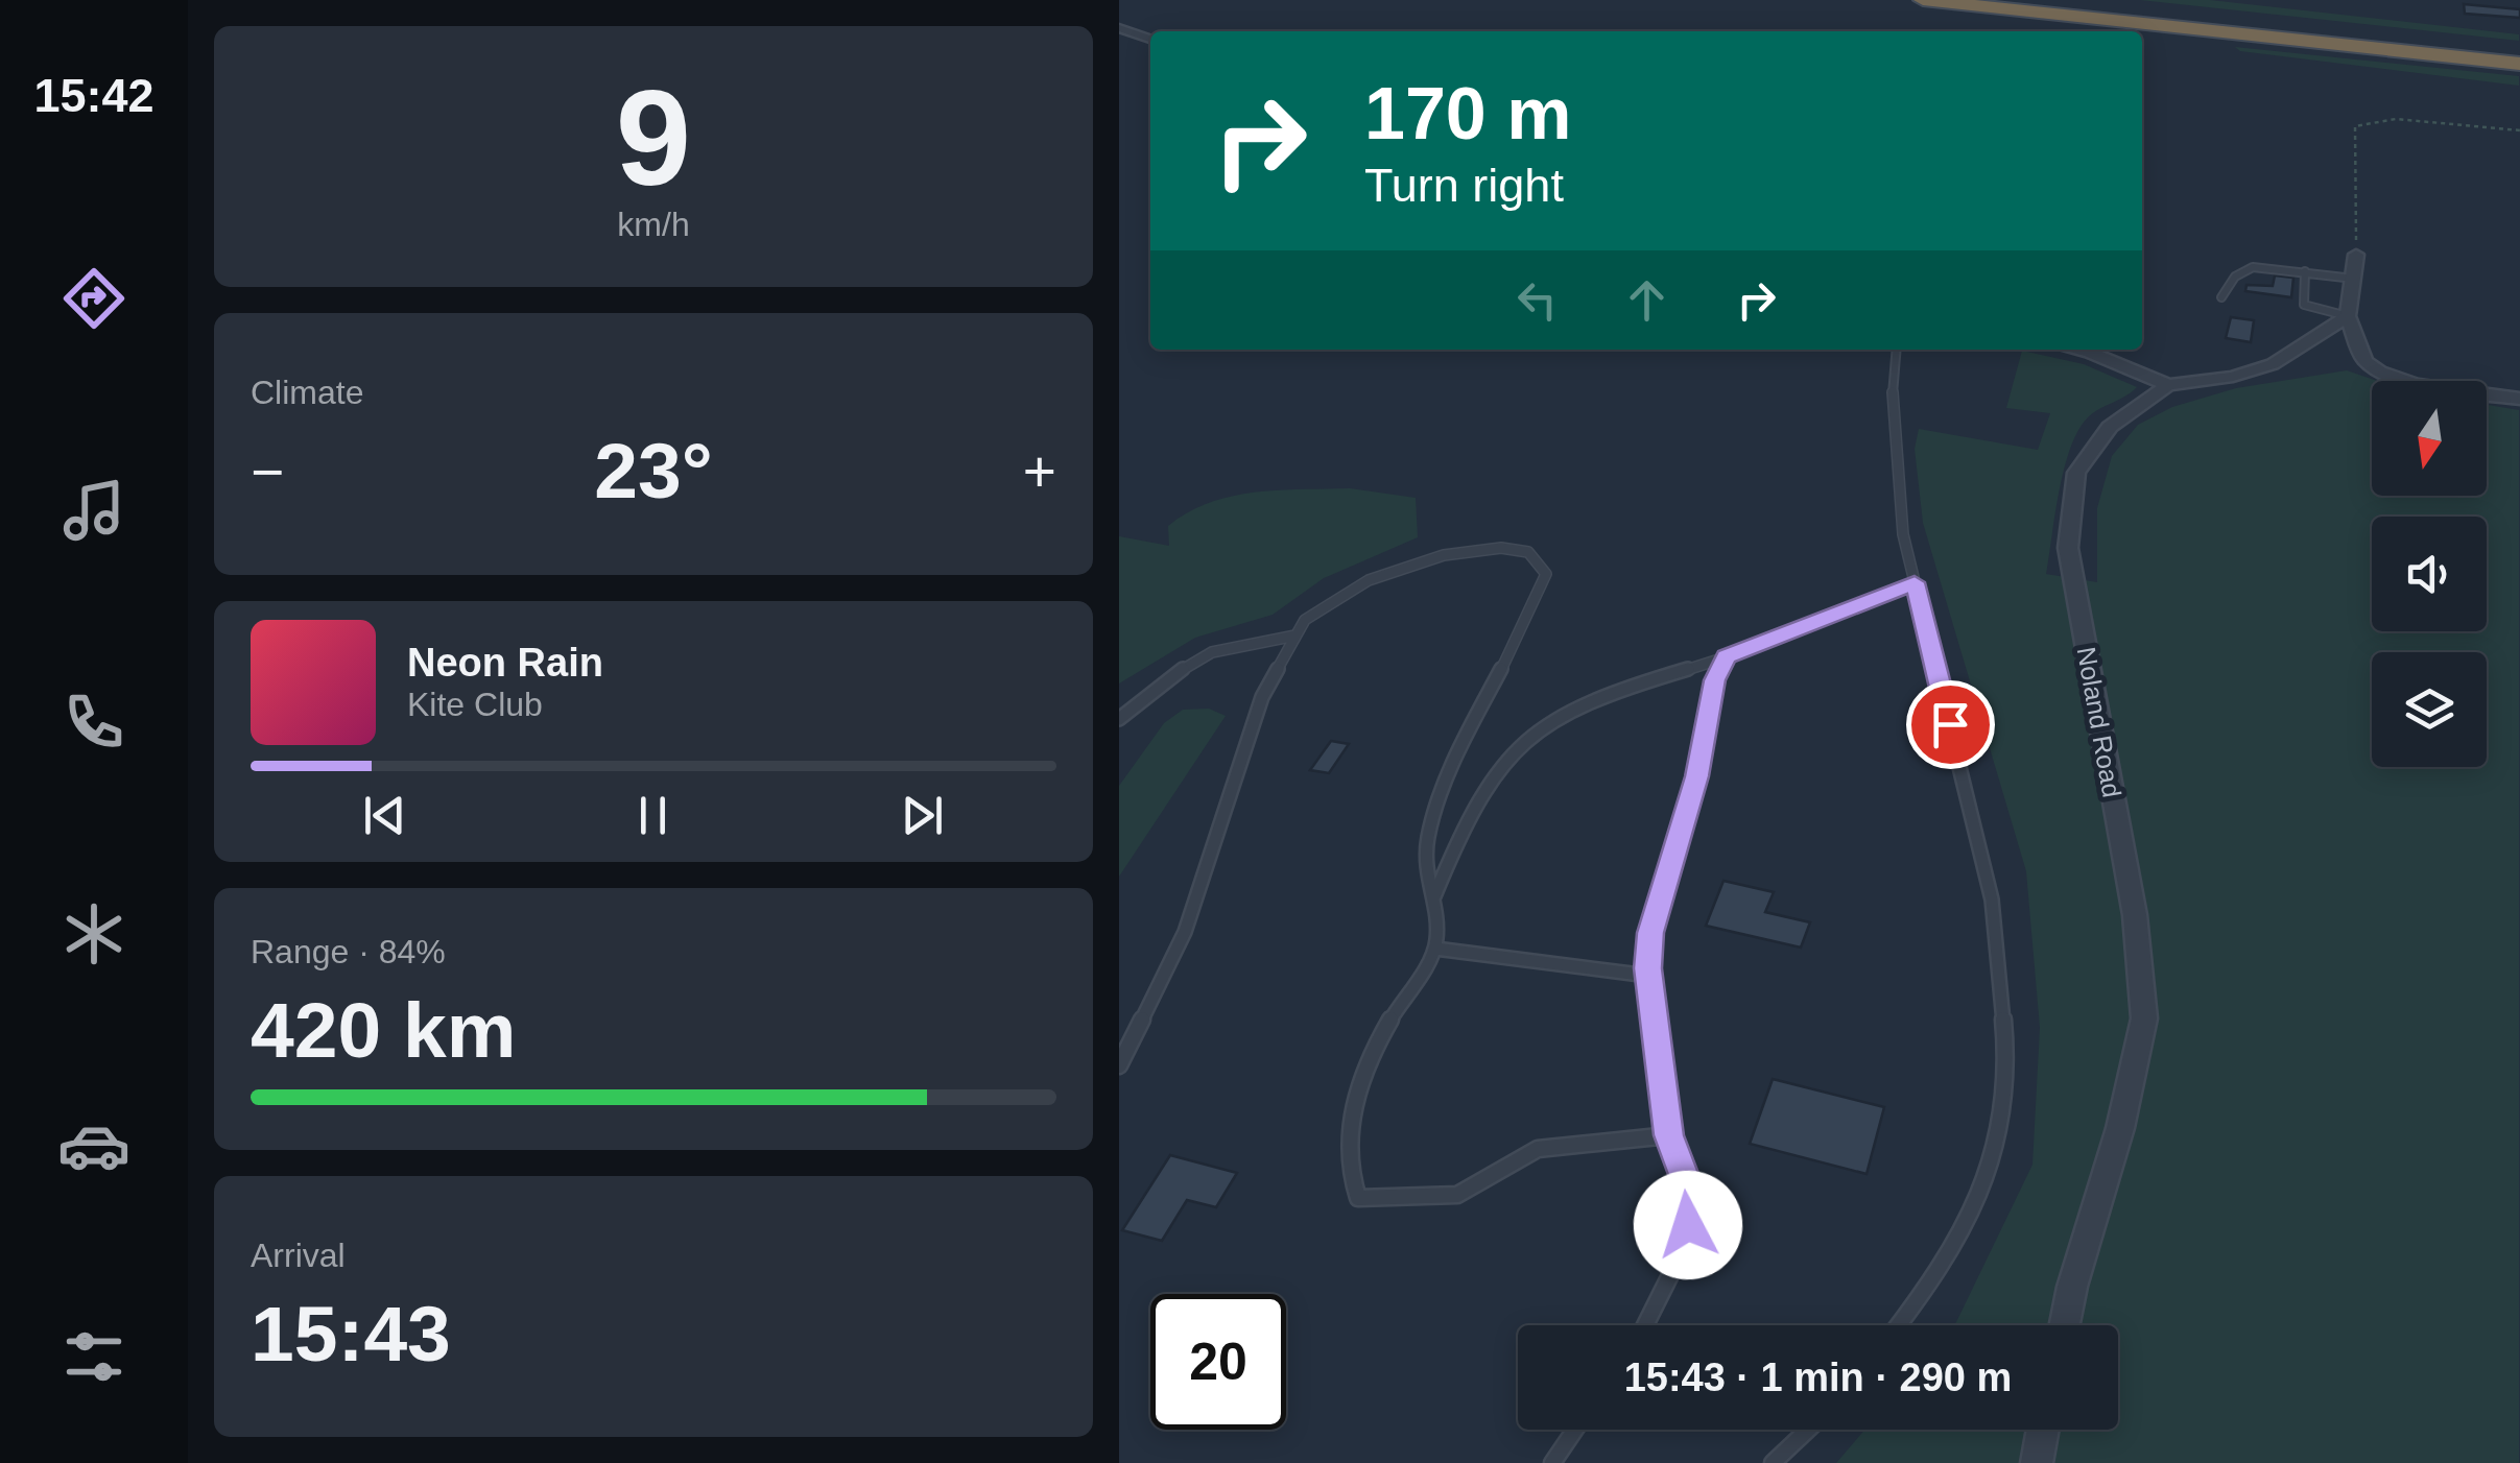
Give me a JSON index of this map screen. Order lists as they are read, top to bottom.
{
  "streets": {
    "street": ["Noland Road"]
  },
  "north": "bottom",
  "page": {
    "tabs": "15:42",
    "tile": [
      ["9", "km/h"],
      "Climate",
      ["Range · 84%", "420 km"],
      ["Arrival", "15:43"]
    ],
    "turn": ["170 m", "Turn right"],
    "heat": ["−", "23°", "+"],
    "song": ["Neon Rain", "Kite Club"],
    "limit": "20",
    "trip": "15:43 · 1 min · 290 m"
  }
}
